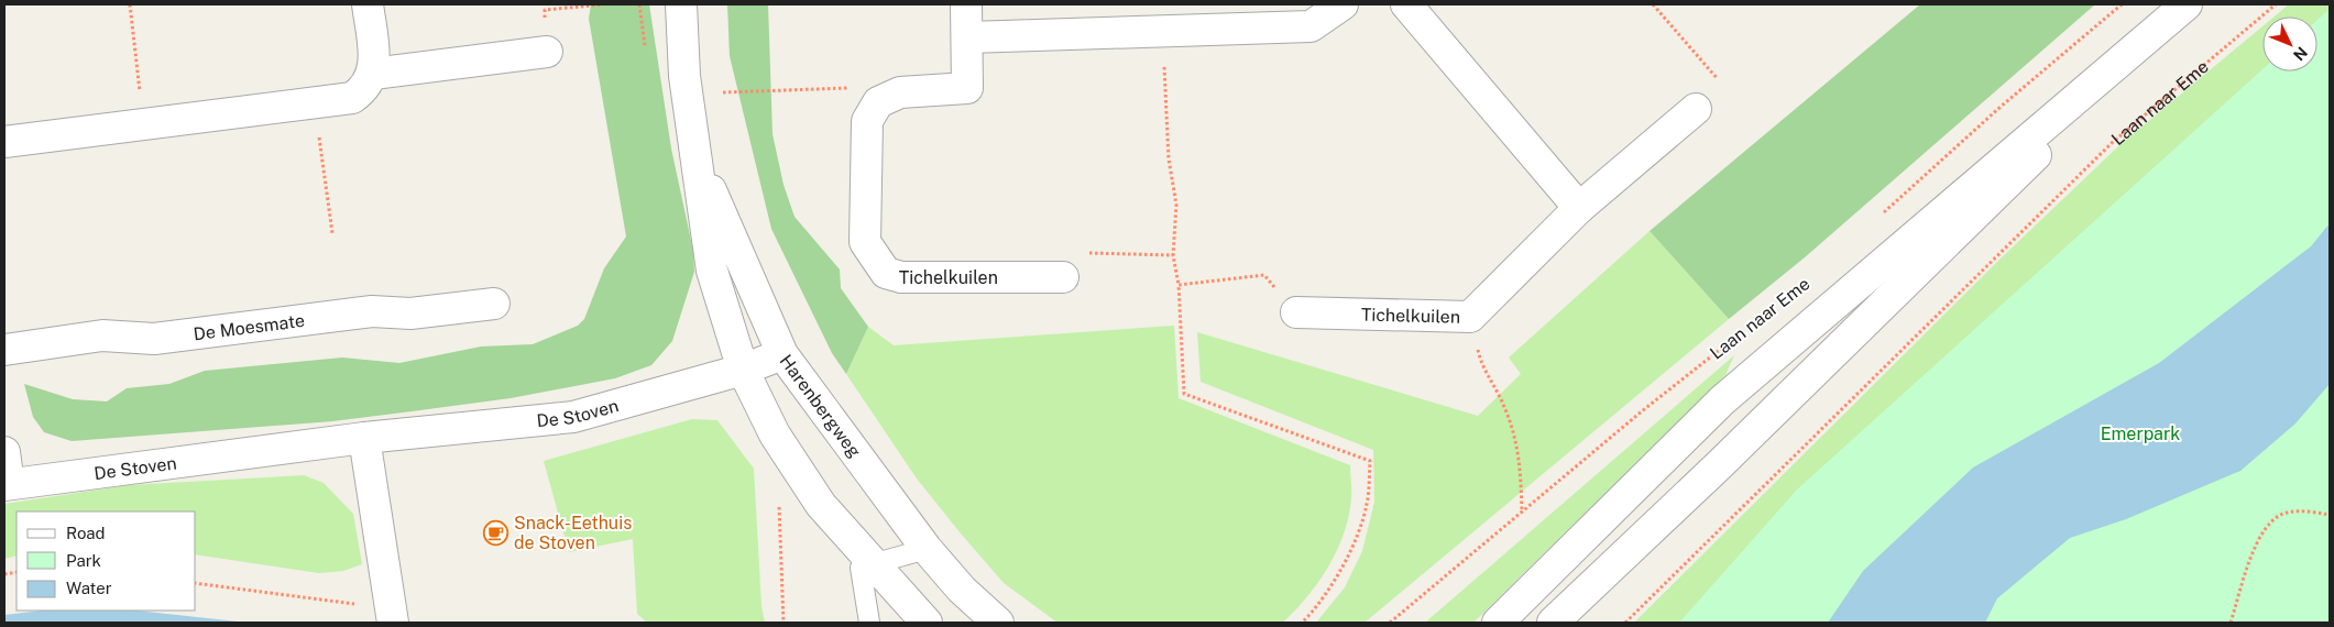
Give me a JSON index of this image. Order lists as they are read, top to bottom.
{
  "streets": {
    "street": [
      "Laan naar Eme",
      "Tichelkuilen",
      "De Moesmate",
      "Harenbergweg",
      "De Stoven"
    ]
  },
  "crossings": [
    ["Harenbergweg", "De Stoven"]
  ],
  "parks": ["Emerpark"],
  "places": {
    "cafe": ["Snack-Eethuis de Stoven"]
  },
  "legend": ["Road", "Park", "Water"],
  "north": "bottom right"
}
